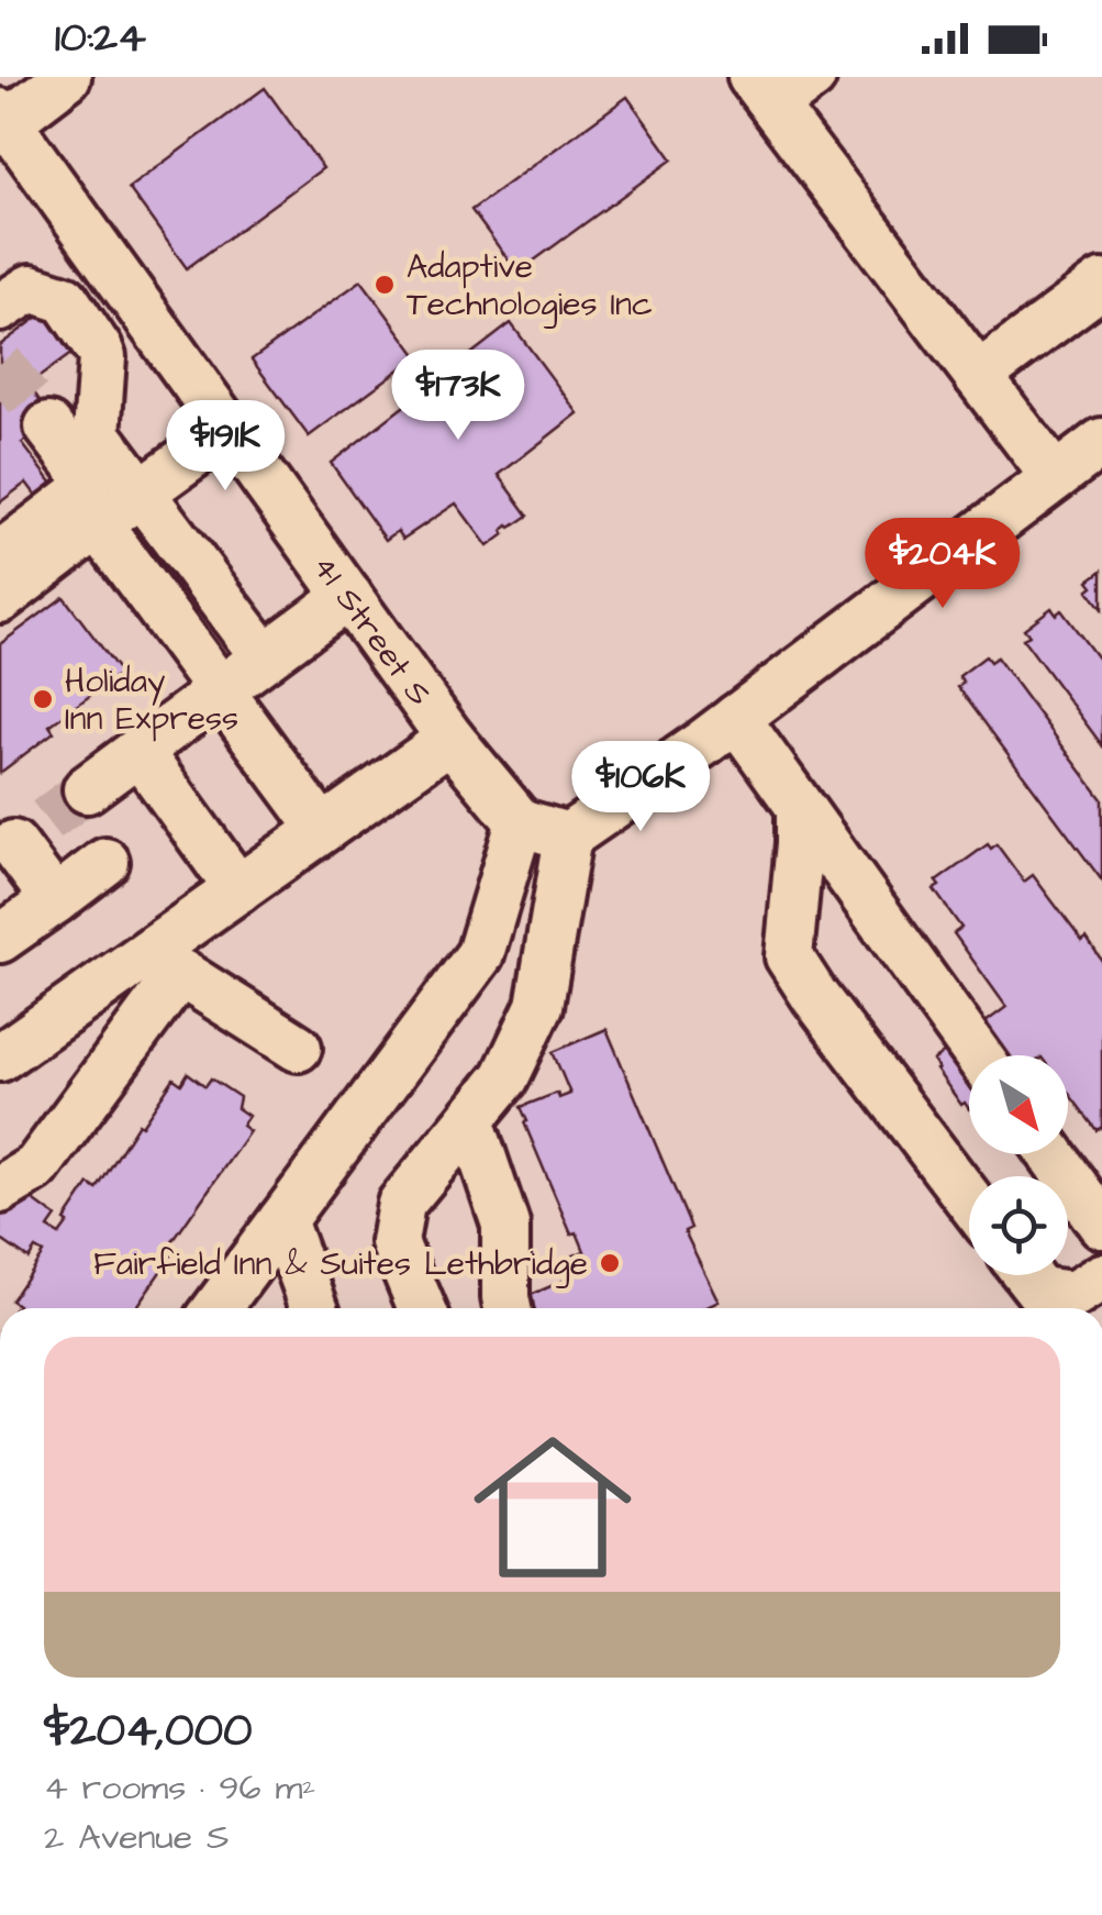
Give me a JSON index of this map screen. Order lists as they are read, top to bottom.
{
  "streets": {
    "street": ["41 Street S"]
  },
  "places": ["Adaptive Technologies Inc", "Holiday Inn Express", "Fairfield Inn & Suites Lethbridge"],
  "north": "bottom right",
  "page": {
    "status": "10:24",
    "price": [
      "$173K",
      "$191K",
      "$204K",
      "$106K"
    ],
    "list": [
      {
        "name": "$204,000",
        "note": "4 rooms · 96 m² · 2 Avenue S"
      }
    ]
  }
}
